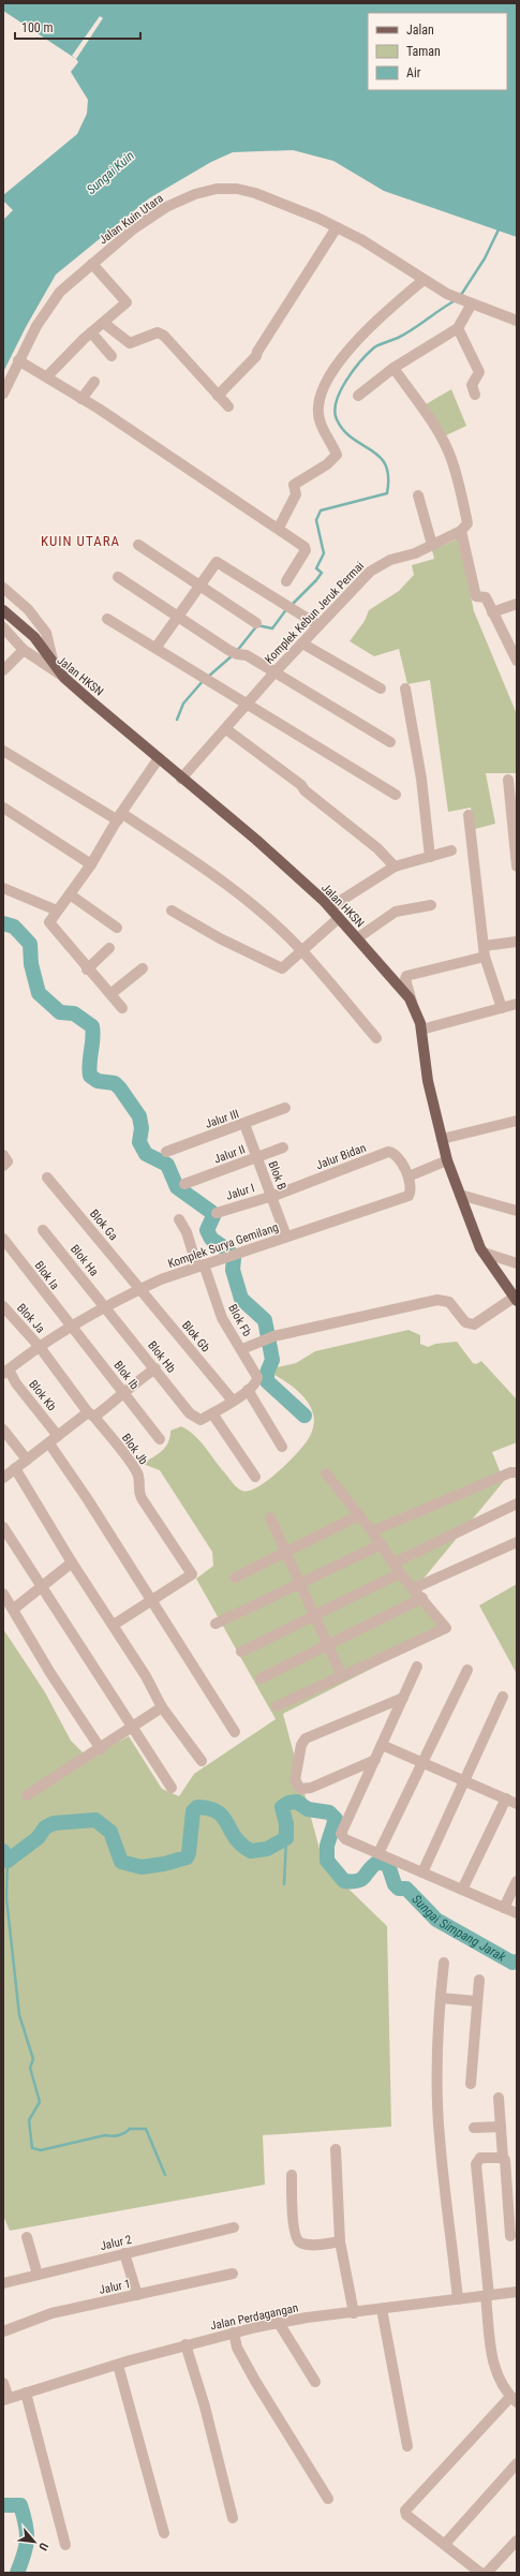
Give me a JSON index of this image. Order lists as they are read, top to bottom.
{
  "streets": {
    "main road": ["Jalan HKSN"],
    "street": [
      "Jalan Kuin Utara",
      "Komplek Kebun Jeruk Permai",
      "Jalur III",
      "Jalur II",
      "Jalur Bidan",
      "Blok B",
      "Jalur I",
      "Blok Ga",
      "Komplek Surya Gemilang",
      "Blok Ha",
      "Blok Ia",
      "Blok Ja",
      "Blok Fb",
      "Blok Gb",
      "Blok Hb",
      "Blok Ib",
      "Blok Kb",
      "Blok Jb",
      "Jalur 2",
      "Jalur 1",
      "Jalan Perdagangan"
    ]
  },
  "crossings": [
    ["Komplek Kebun Jeruk Permai", "Jalan HKSN"],
    ["Jalur III", "Blok B"],
    ["Jalur II", "Blok B"],
    ["Jalur Bidan", "Blok B"],
    ["Jalur Bidan", "Jalur I"],
    ["Jalur Bidan", "Komplek Surya Gemilang"],
    ["Blok B", "Jalur I"],
    ["Blok B", "Komplek Surya Gemilang"],
    ["Blok Ga", "Komplek Surya Gemilang"],
    ["Blok Ga", "Blok Gb"],
    ["Komplek Surya Gemilang", "Blok Ha"],
    ["Komplek Surya Gemilang", "Blok Ia"],
    ["Komplek Surya Gemilang", "Blok Ja"],
    ["Komplek Surya Gemilang", "Blok Fb"],
    ["Komplek Surya Gemilang", "Blok Gb"],
    ["Komplek Surya Gemilang", "Blok Hb"],
    ["Komplek Surya Gemilang", "Blok Ib"],
    ["Komplek Surya Gemilang", "Blok Kb"],
    ["Komplek Surya Gemilang", "Blok Jb"],
    ["Blok Ha", "Blok Hb"],
    ["Blok Ia", "Blok Ib"],
    ["Blok Ja", "Blok Jb"]
  ],
  "districts": ["KUIN UTARA"],
  "water": ["Sungai Kuin", "Sungai Simpang Jarak"],
  "legend": ["Jalan", "Taman", "Air"],
  "scale_bar": "100 m",
  "north": "bottom right"
}
